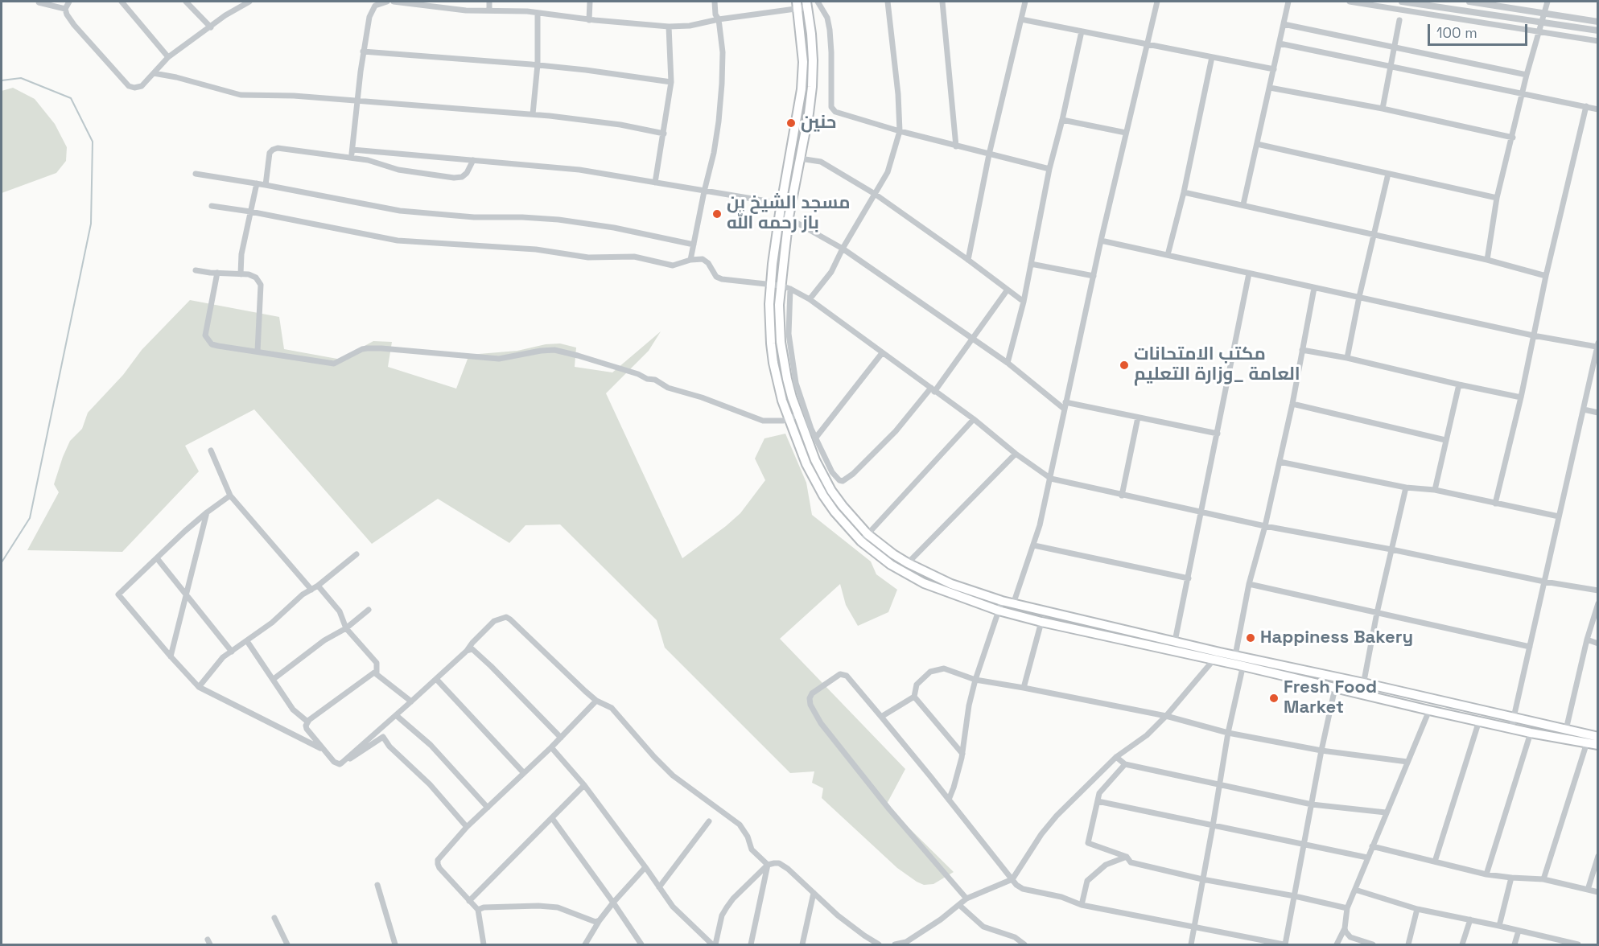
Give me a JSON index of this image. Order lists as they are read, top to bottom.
{
  "places": [
    "حنين",
    "مسجد الشيخ بن باز رحمه الله",
    "مكتب الامتحانات العامة _وزارة التعليم",
    "Happiness Bakery",
    "Fresh Food Market"
  ],
  "scale_bar": "100 m"
}
